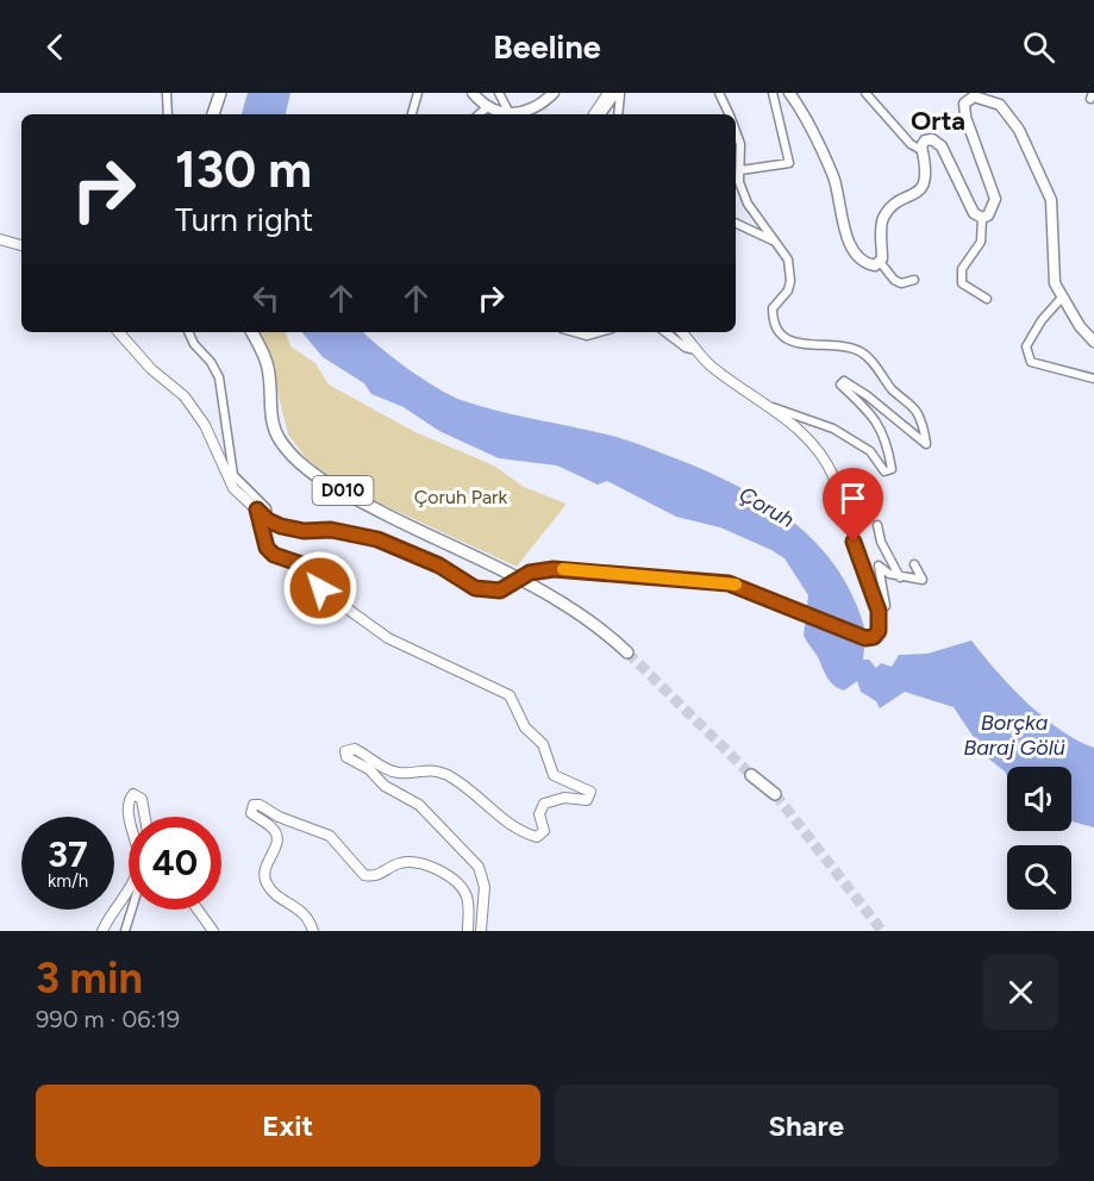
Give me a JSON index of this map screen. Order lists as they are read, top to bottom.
{
  "streets": {
    "main road": ["D010"]
  },
  "districts": ["Orta"],
  "water": ["Çoruh", "Borçka Baraj Gölü"],
  "parks": ["Çoruh Park"],
  "page": {
    "header": "Beeline",
    "turn": ["130 m", "Turn right"],
    "speed": "37 km/h",
    "limit": "40",
    "heading": ["3 min", "990 m · 06:19"],
    "buttons": ["Exit", "Share"]
  }
}
